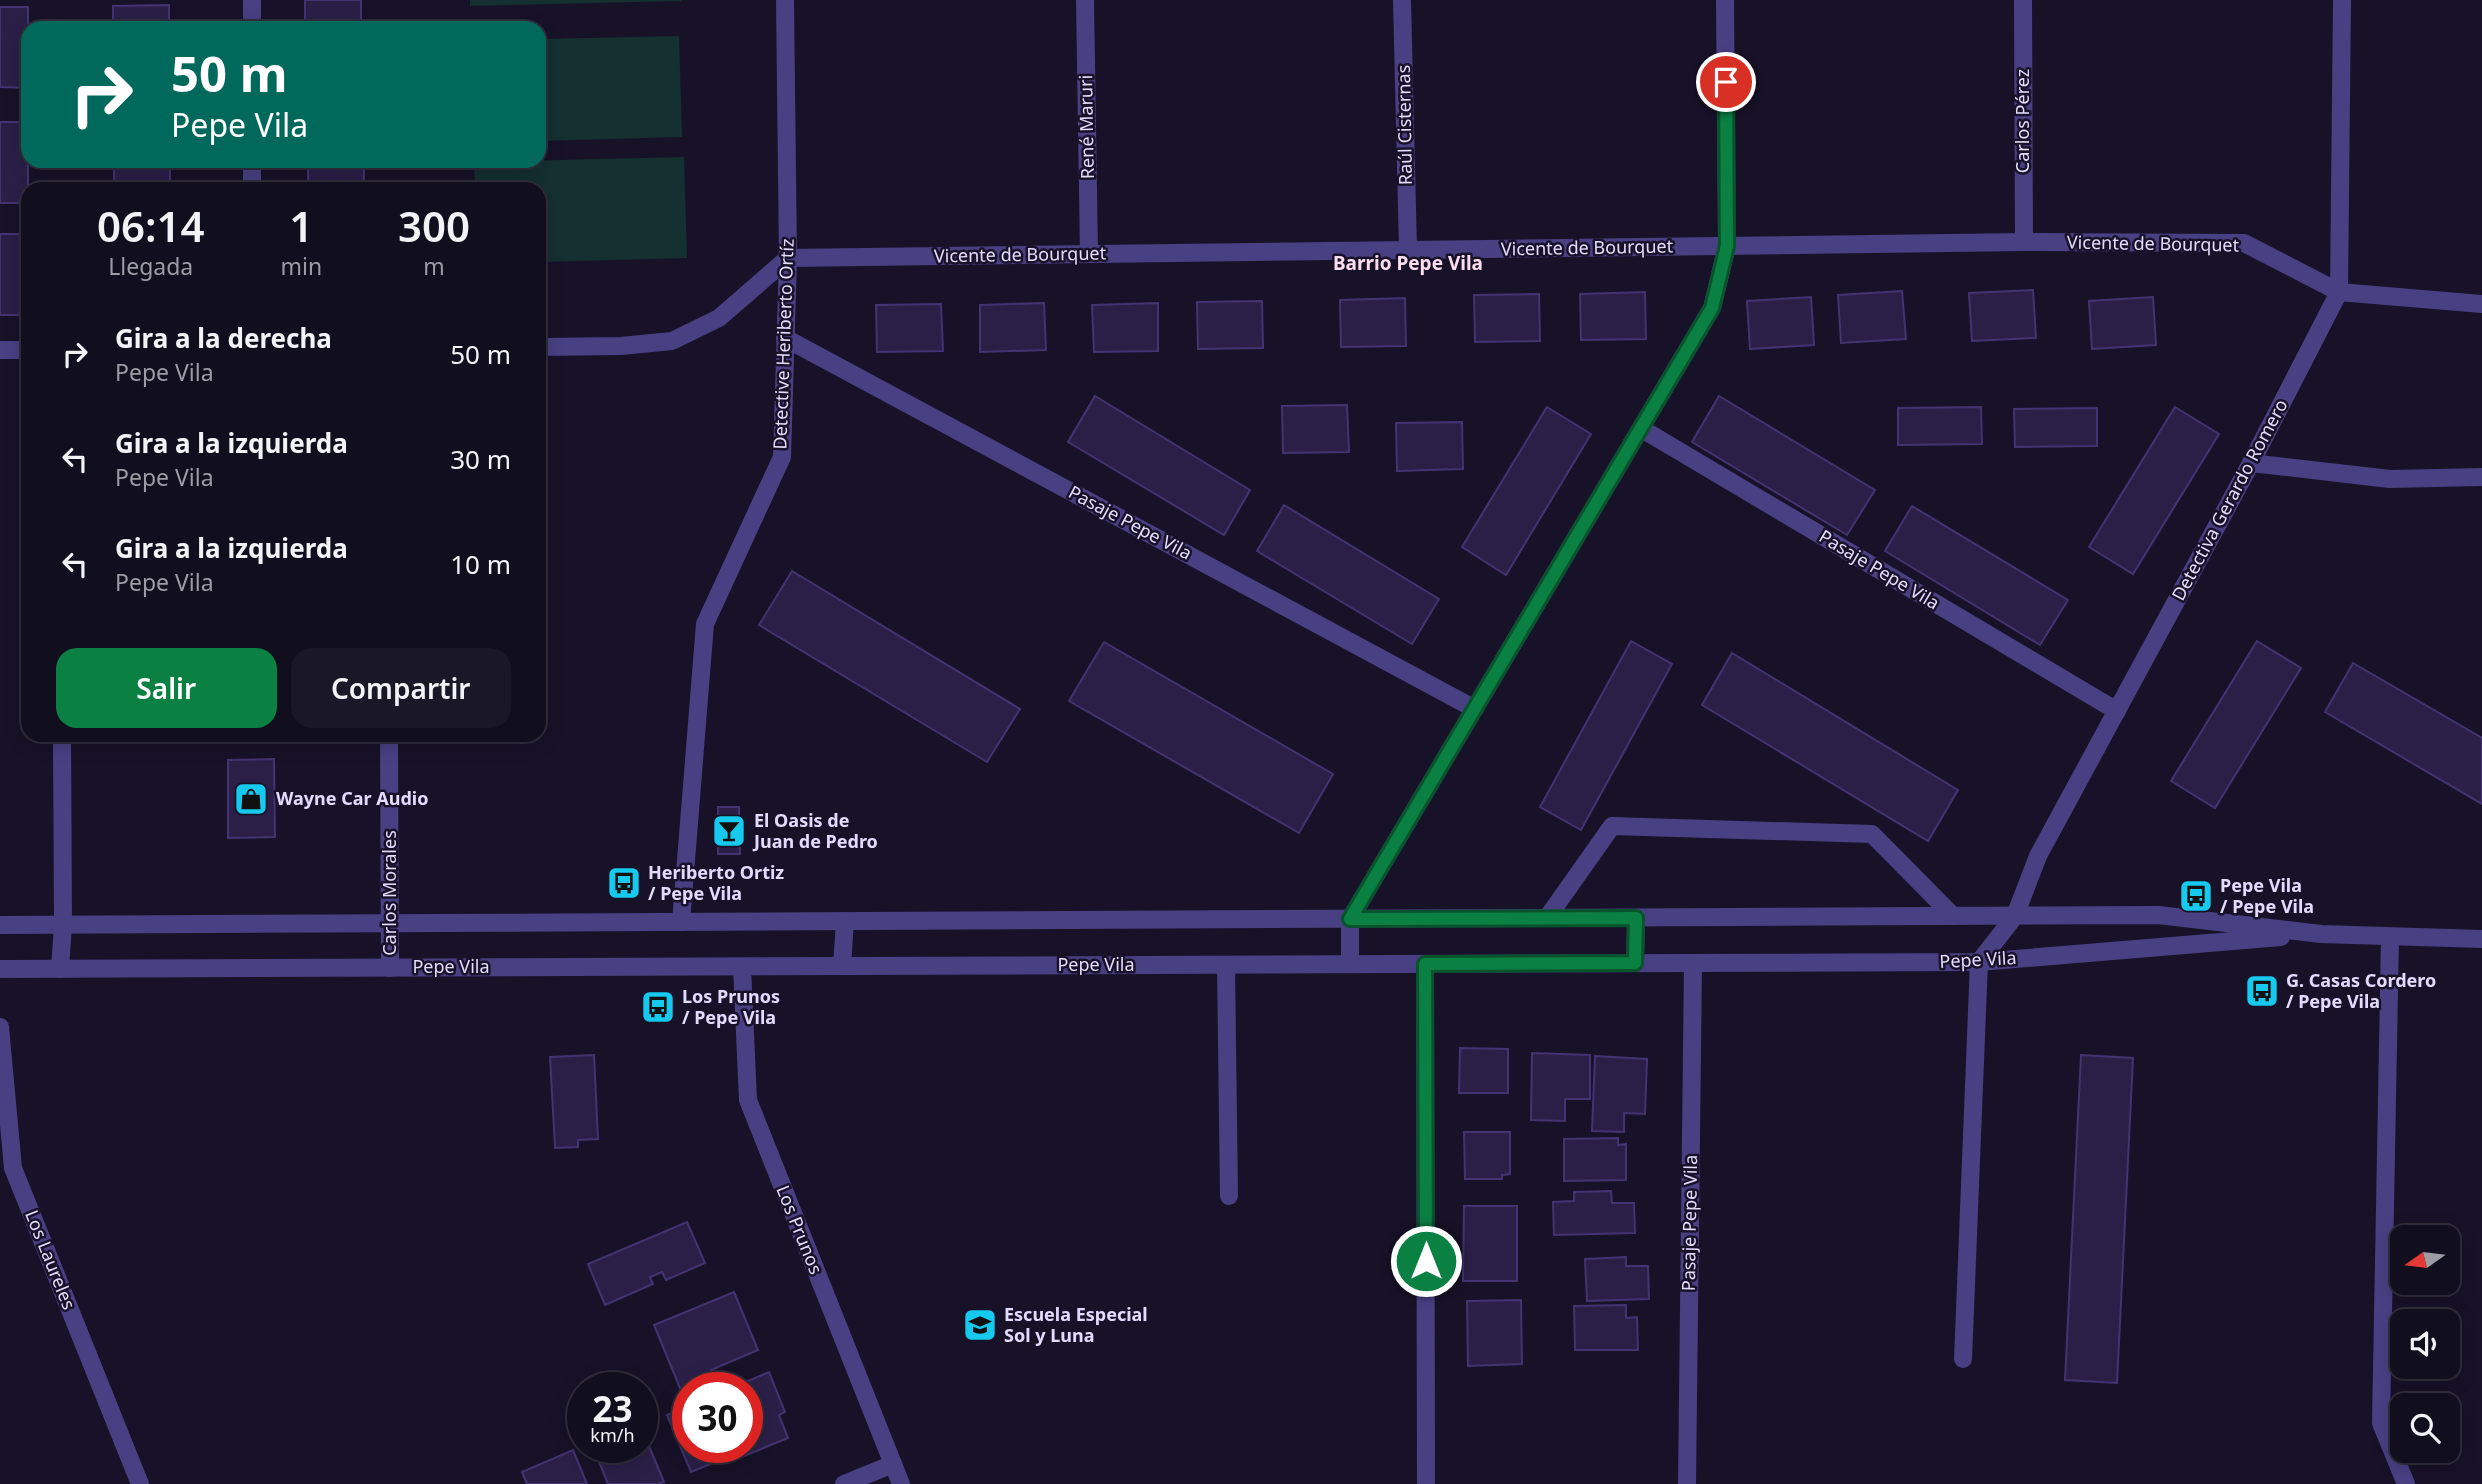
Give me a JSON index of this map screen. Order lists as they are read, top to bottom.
{
  "streets": {
    "street": [
      "Carlos Pérez",
      "Raúl Cisternas",
      "René Maruri",
      "Vicente de Bourquet",
      "Detective Heriberto Ortíz",
      "Detectiva Gerardo Romero",
      "Pasaje Pepe Vila",
      "Carlos Morales",
      "Pepe Vila",
      "Los Prunos",
      "Los Laureles"
    ]
  },
  "crossings": [
    ["Carlos Pérez", "Vicente de Bourquet"],
    ["Raúl Cisternas", "Vicente de Bourquet"],
    ["René Maruri", "Vicente de Bourquet"],
    ["Vicente de Bourquet", "Detective Heriberto Ortíz"],
    ["Vicente de Bourquet", "Detectiva Gerardo Romero"],
    ["Detective Heriberto Ortíz", "Pasaje Pepe Vila"],
    ["Detective Heriberto Ortíz", "Pepe Vila"],
    ["Detectiva Gerardo Romero", "Pasaje Pepe Vila"],
    ["Detectiva Gerardo Romero", "Pepe Vila"],
    ["Pasaje Pepe Vila", "Pepe Vila"],
    ["Carlos Morales", "Pepe Vila"],
    ["Pepe Vila", "Los Prunos"]
  ],
  "districts": ["Barrio Pepe Vila"],
  "places": {
    "shop": ["Wayne Car Audio"],
    "bar": ["El Oasis de Juan de Pedro"],
    "bus stop": [
      "Heriberto Ortiz / Pepe Vila",
      "Pepe Vila / Pepe Vila",
      "G. Casas Cordero / Pepe Vila",
      "Los Prunos / Pepe Vila"
    ],
    "school or university": ["Escuela Especial Sol y Luna"]
  },
  "north": "left",
  "page": {
    "turn": ["50 m", "Pepe Vila"],
    "eta": [
      "06:14",
      "Llegada",
      "1",
      "min",
      "300",
      "m"
    ],
    "list": [
      {
        "name": "Gira a la derecha",
        "note": "Pepe Vila",
        "value": "50 m"
      },
      {
        "name": "Gira a la izquierda",
        "note": "Pepe Vila",
        "value": "30 m"
      },
      {
        "name": "Gira a la izquierda",
        "note": "Pepe Vila",
        "value": "10 m"
      }
    ],
    "buttons": ["Salir", "Compartir"],
    "speed": "23 km/h",
    "limit": "30"
  }
}
